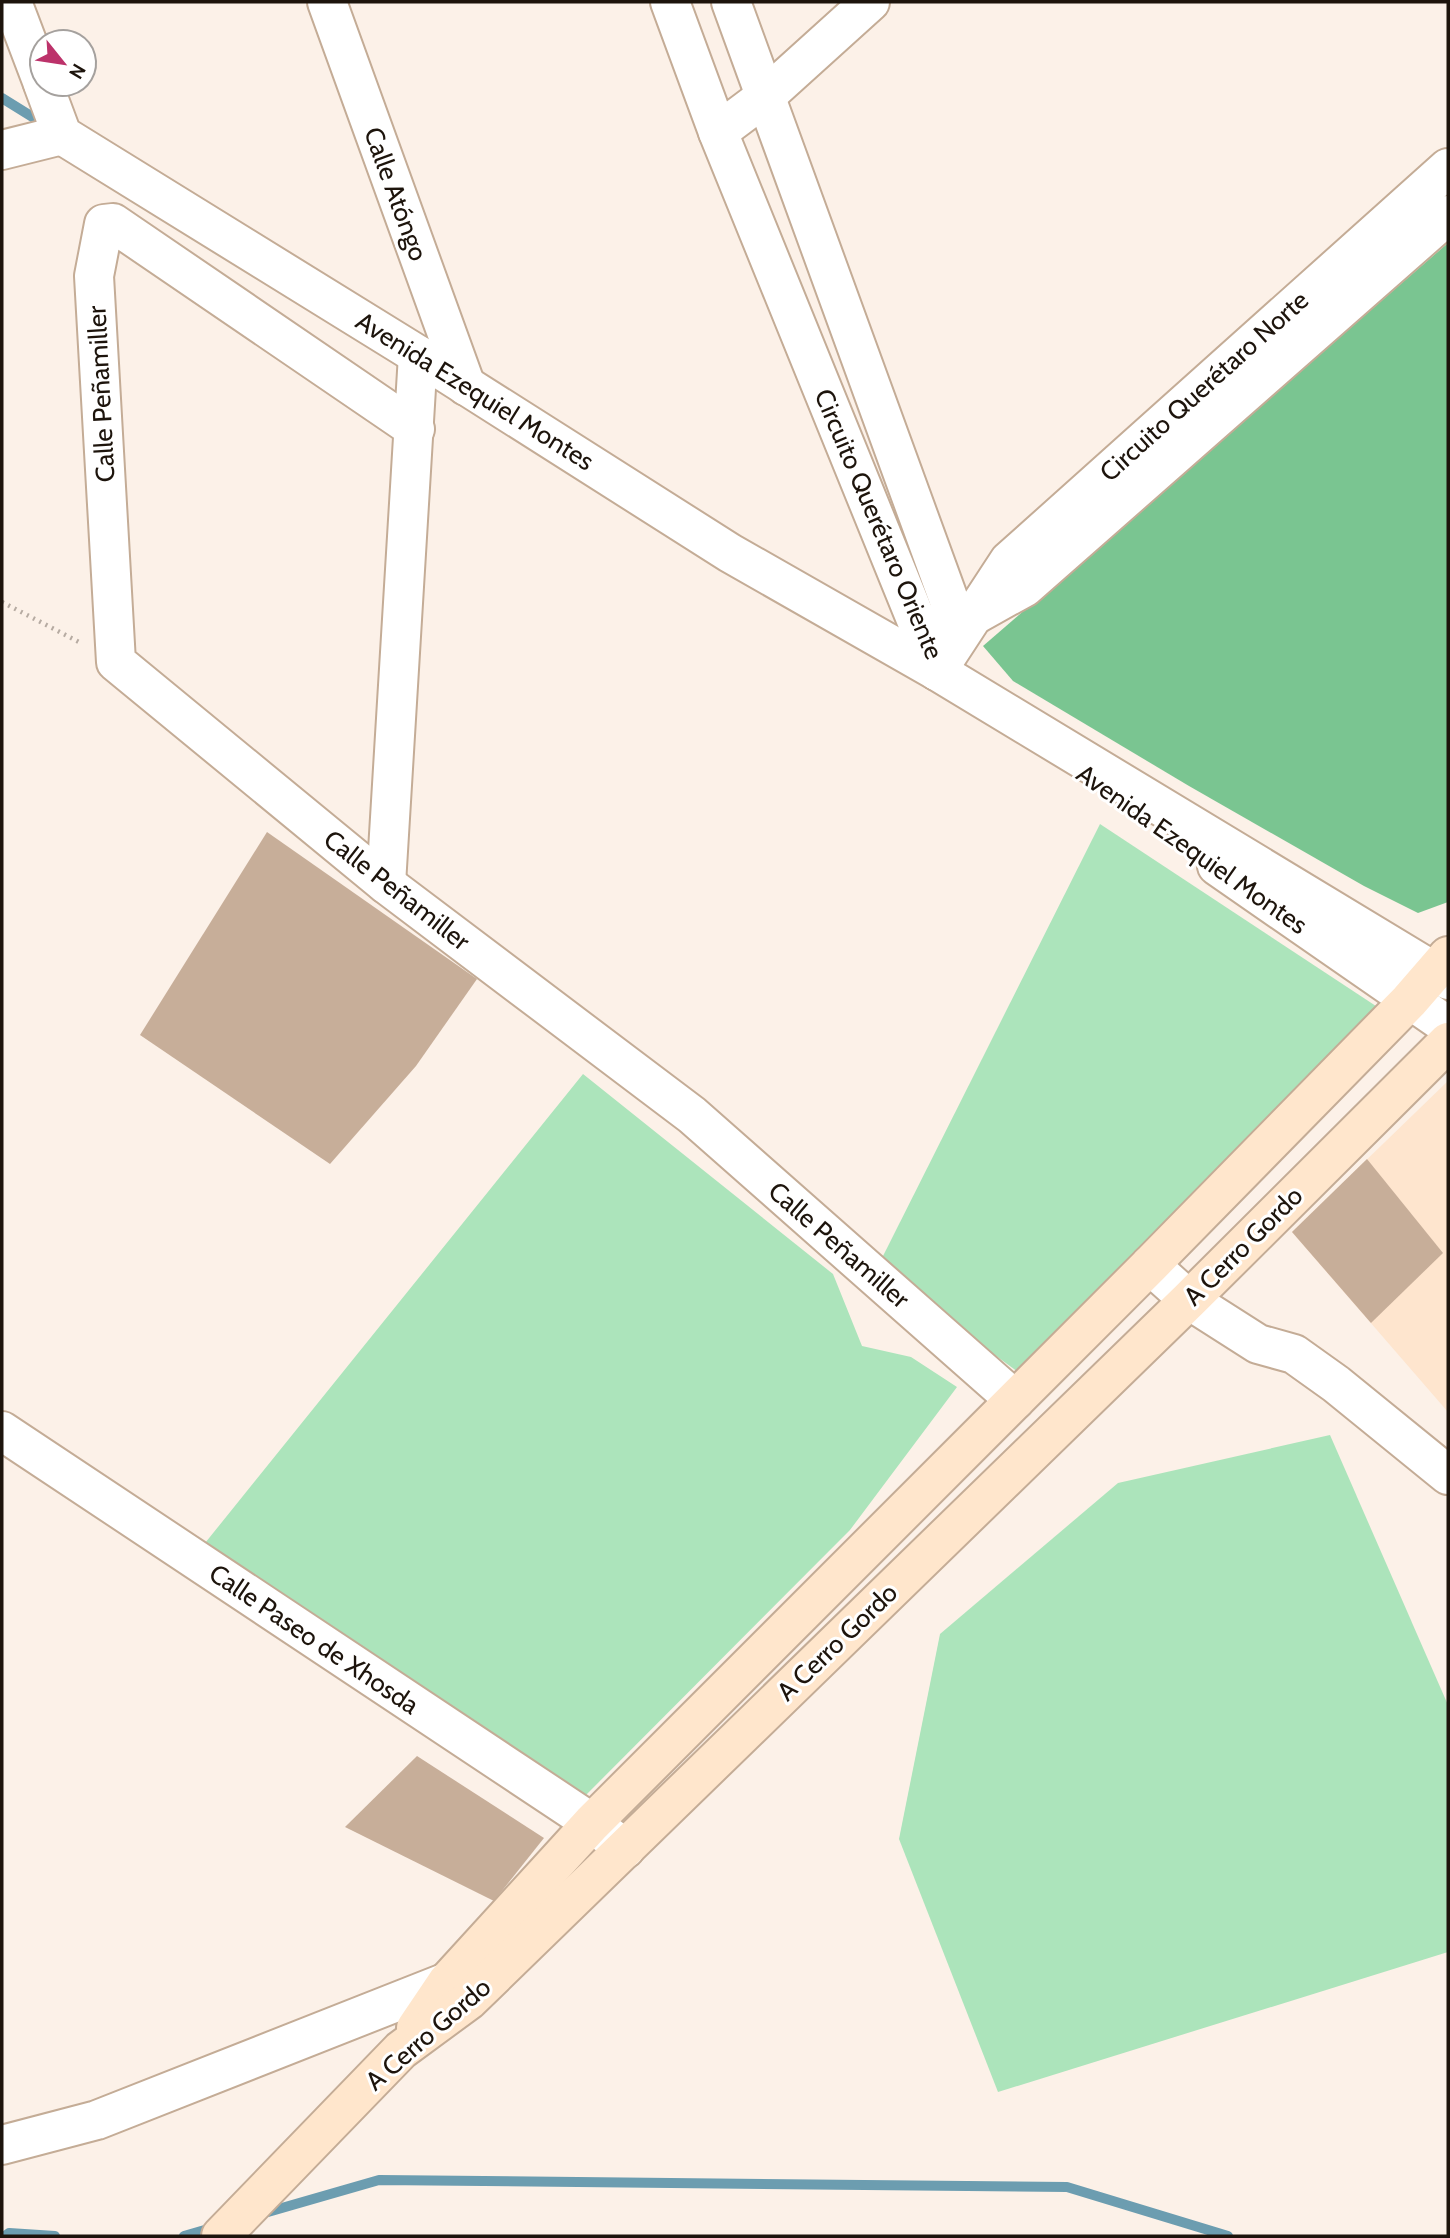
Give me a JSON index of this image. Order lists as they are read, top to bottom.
{
  "streets": {
    "main road": ["A Cerro Gordo"],
    "street": [
      "Calle Atóngo",
      "Circuito Querétaro Norte",
      "Avenida Ezequiel Montes",
      "Calle Peñamiller",
      "Circuito Querétaro Oriente",
      "Calle Paseo de Xhosda"
    ]
  },
  "crossings": [
    ["Calle Atóngo", "Avenida Ezequiel Montes"],
    ["Circuito Querétaro Norte", "Avenida Ezequiel Montes"],
    ["Circuito Querétaro Norte", "Circuito Querétaro Oriente"],
    ["Avenida Ezequiel Montes", "Circuito Querétaro Oriente"],
    ["Avenida Ezequiel Montes", "A Cerro Gordo"],
    ["Calle Peñamiller", "A Cerro Gordo"],
    ["A Cerro Gordo", "Calle Paseo de Xhosda"]
  ],
  "north": "bottom right"
}
